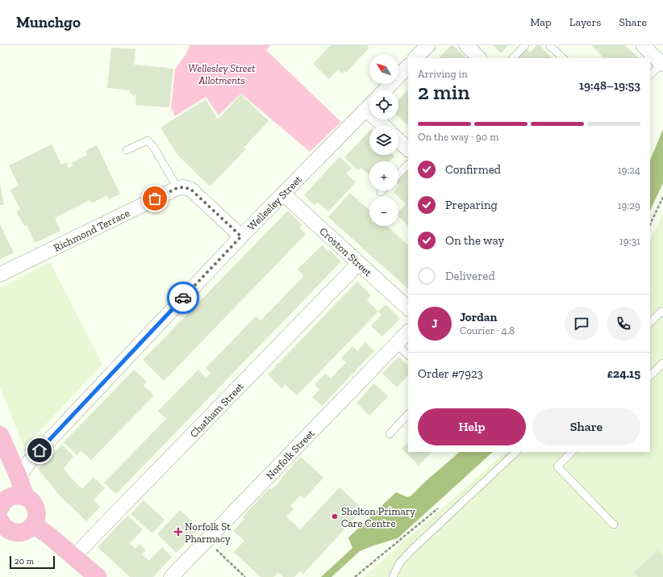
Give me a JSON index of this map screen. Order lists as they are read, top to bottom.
{
  "streets": {
    "street": [
      "Wellesley Street",
      "Richmond Terrace",
      "Croston Street",
      "Chatham Street",
      "Norfolk Street"
    ]
  },
  "crossings": [
    ["Wellesley Street", "Croston Street"],
    ["Croston Street", "Chatham Street"]
  ],
  "parks": ["Wellesley Street Allotments"],
  "places": {
    "other": ["Shelton Primary Care Centre"],
    "health": ["Norfolk St Pharmacy"]
  },
  "scale_bar": "20 m",
  "north": "top left",
  "page": {
    "header": "Munchgo",
    "nav": ["Map", "Layers", "Share"],
    "map_buttons": ["+", "−"],
    "heading": ["2 min", "Arriving in", "19:48–19:53"],
    "panel": [
      "Jordan",
      "Courier · 4.8",
      "Order #7923",
      "£24.15"
    ],
    "bar": "On the way · 90 m",
    "list": [
      ["Confirmed", "19:24"],
      ["Preparing", "19:29"],
      ["On the way", "19:31"],
      "Delivered"
    ],
    "round": "J",
    "buttons": ["Help", "Share"],
    "scale": "20 m"
  }
}
